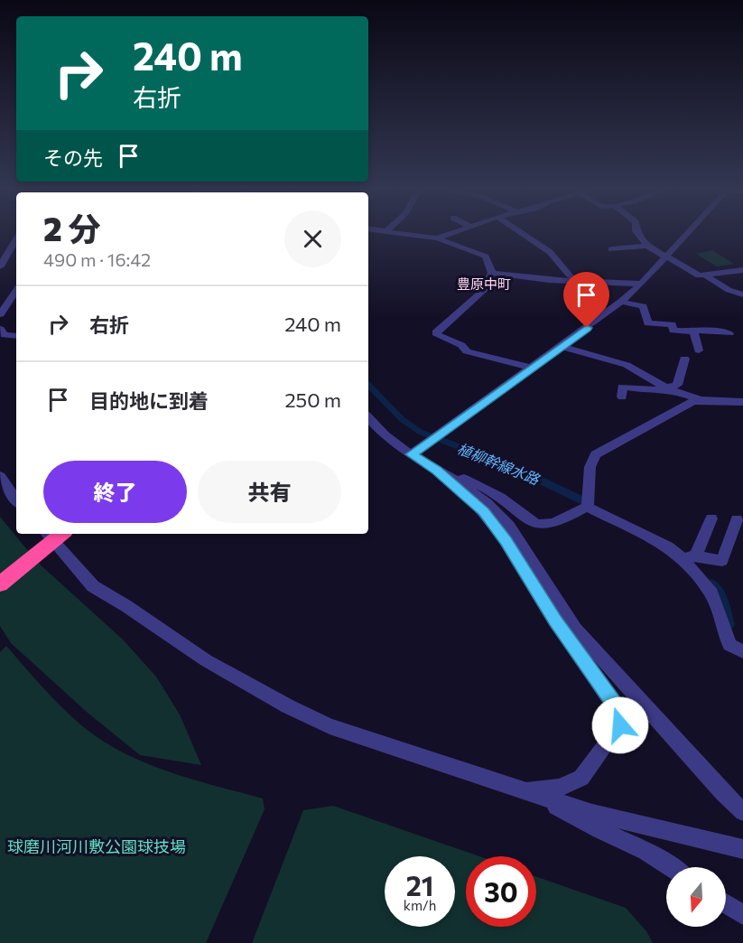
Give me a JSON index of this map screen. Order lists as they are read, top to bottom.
{
  "districts": ["豊原中町"],
  "water": ["植柳幹線水路"],
  "parks": ["球磨川河川敷公園球技場"],
  "north": "bottom",
  "page": {
    "turn": ["240 m", "右折"],
    "then": "その先",
    "heading": ["2 分", "490 m · 16:42"],
    "list": [
      {
        "name": "右折",
        "value": "240 m"
      },
      {
        "name": "目的地に到着",
        "value": "250 m"
      }
    ],
    "buttons": ["終了", "共有"],
    "speed": "21 km/h",
    "limit": "30"
  }
}
